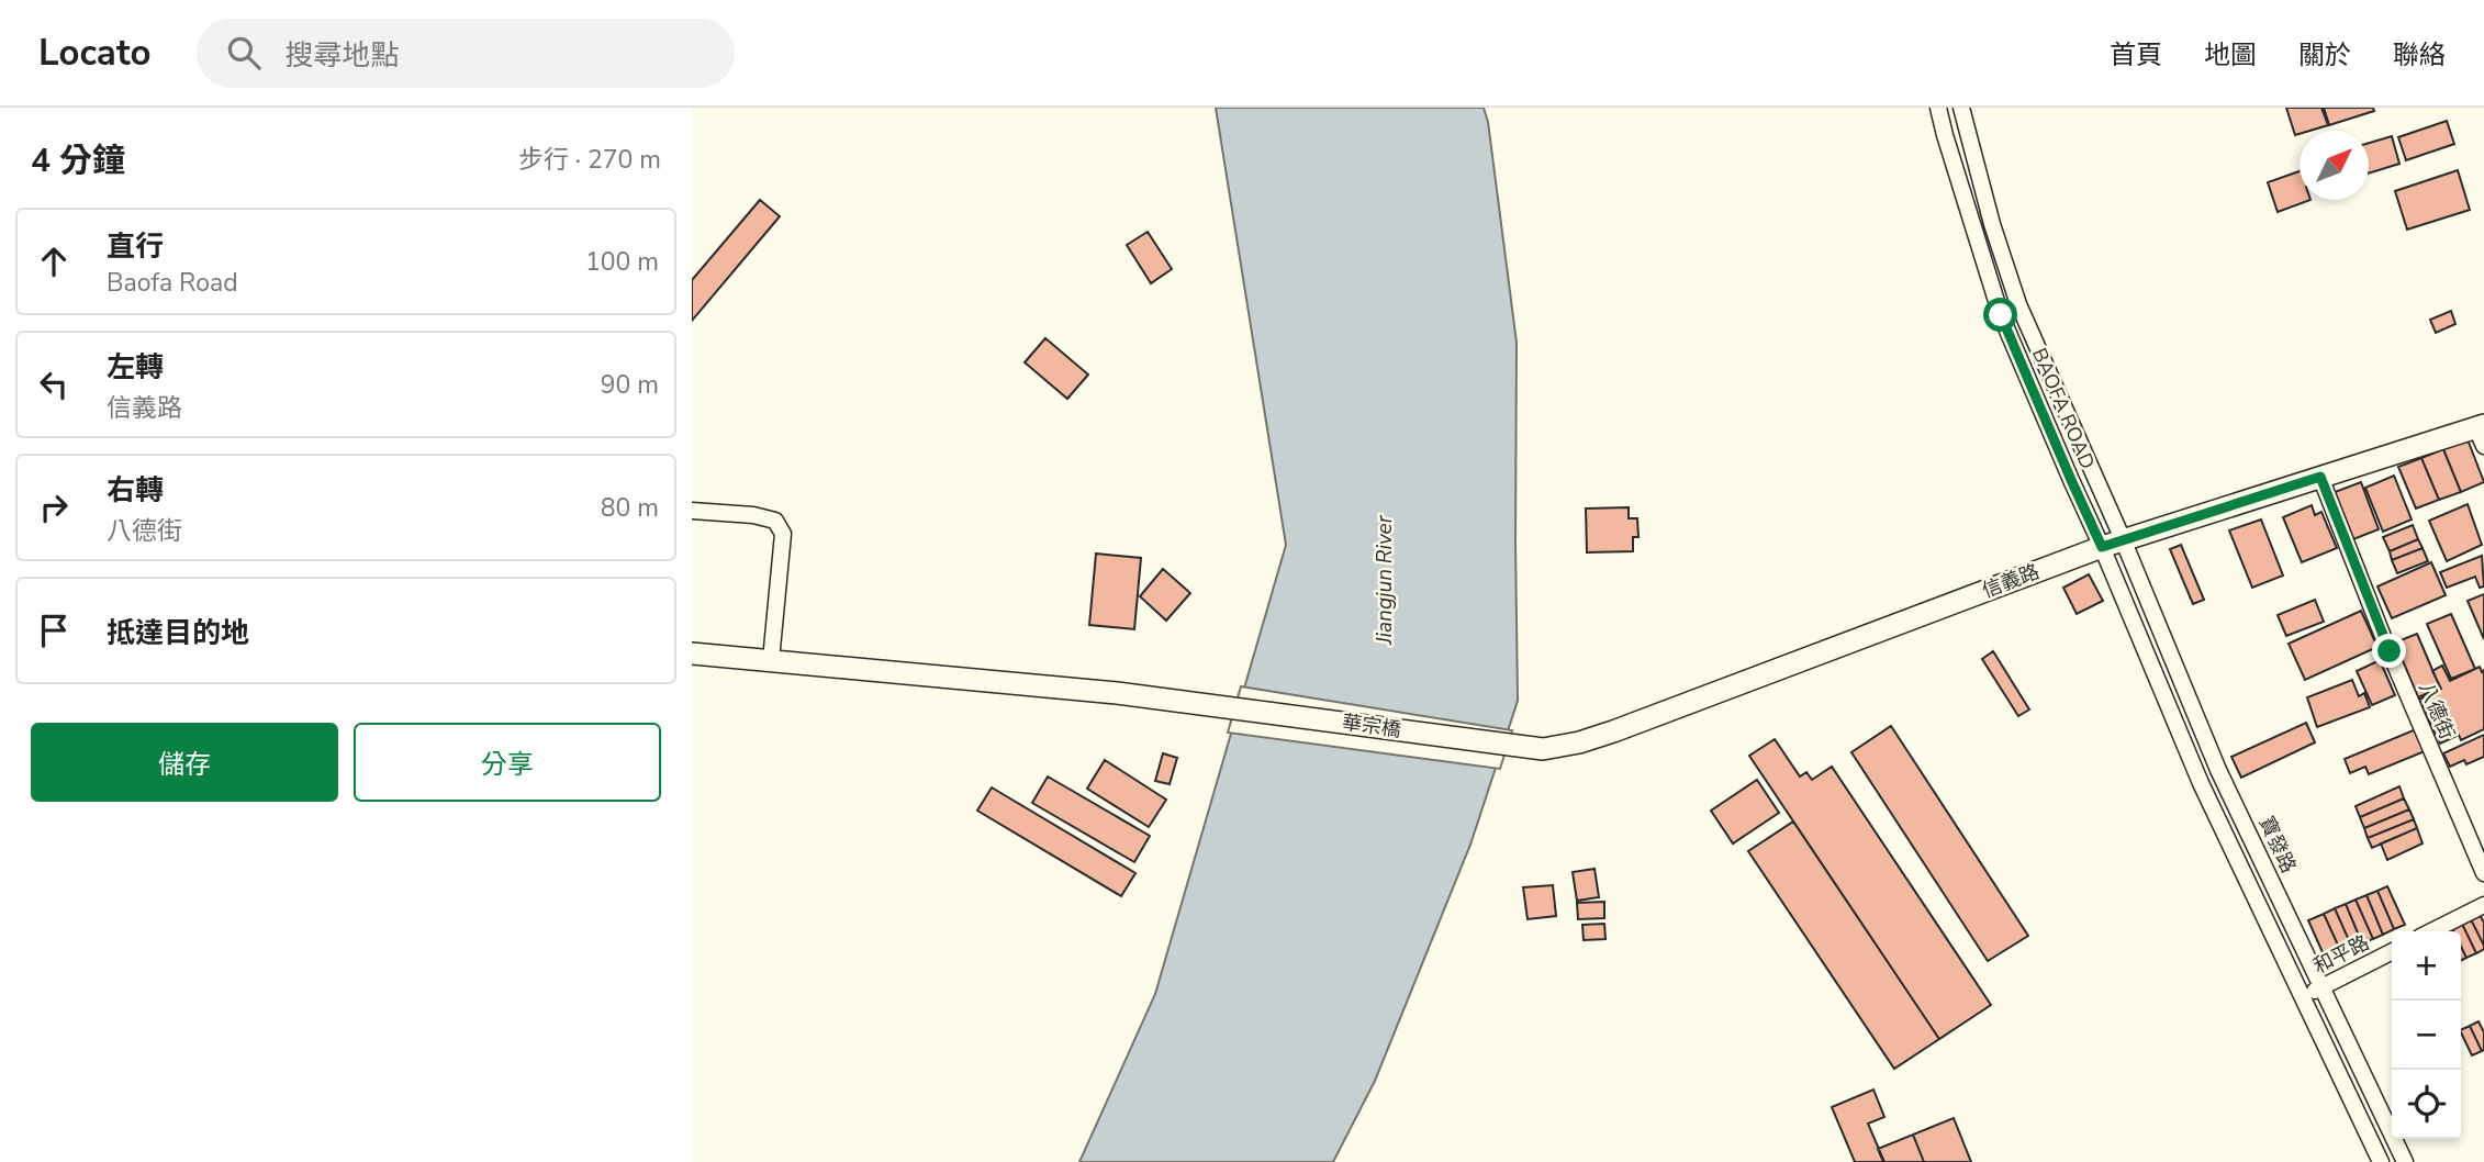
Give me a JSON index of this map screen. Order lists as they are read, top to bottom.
{
  "streets": {
    "street": [
      "BAOFA ROAD",
      "信義路",
      "八德街",
      "華宗橋",
      "寶發路",
      "和平路"
    ]
  },
  "crossings": [
    ["BAOFA ROAD", "信義路"],
    ["BAOFA ROAD", "寶發路"],
    ["信義路", "八德街"],
    ["信義路", "華宗橋"],
    ["信義路", "寶發路"],
    ["寶發路", "和平路"]
  ],
  "water": ["Jiangjun River"],
  "north": "top right",
  "page": {
    "header": "Locato",
    "search": "搜尋地點",
    "nav": [
      "首頁",
      "地圖",
      "關於",
      "聯絡"
    ],
    "heading": ["4 分鐘", "步行 · 270 m"],
    "list": [
      ["直行", "Baofa Road", "100 m"],
      ["左轉", "信義路", "90 m"],
      ["右轉", "八德街", "80 m"],
      "抵達目的地"
    ],
    "buttons": ["儲存", "分享"],
    "map_buttons": ["+", "−"]
  }
}
